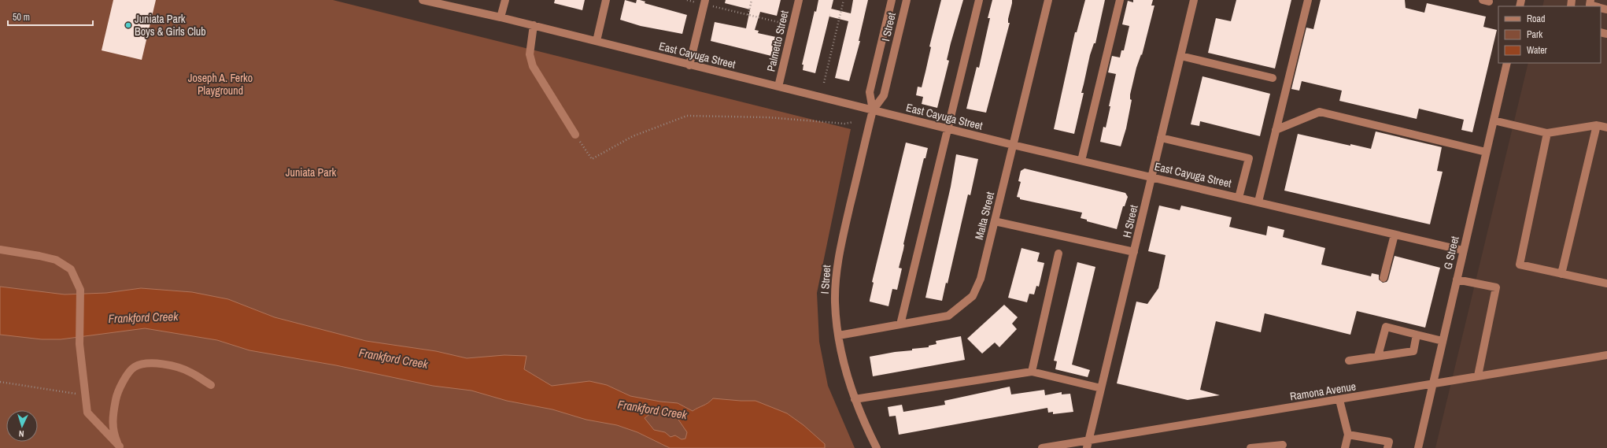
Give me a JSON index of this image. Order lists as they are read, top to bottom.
{
  "streets": {
    "street": [
      "I Street",
      "Palmetto Street",
      "East Cayuga Street",
      "Malta Street",
      "H Street",
      "G Street",
      "Ramona Avenue"
    ]
  },
  "crossings": [
    ["I Street", "East Cayuga Street"],
    ["I Street", "Malta Street"],
    ["Palmetto Street", "East Cayuga Street"],
    ["East Cayuga Street", "Malta Street"],
    ["East Cayuga Street", "H Street"],
    ["East Cayuga Street", "G Street"],
    ["H Street", "Ramona Avenue"],
    ["G Street", "Ramona Avenue"]
  ],
  "water": ["Frankford Creek"],
  "parks": ["Joseph A. Ferko Playground", "Juniata Park"],
  "places": ["Juniata Park Boys & Girls Club"],
  "legend": ["Road", "Park", "Water"],
  "scale_bar": "50 m",
  "north": "bottom"
}
